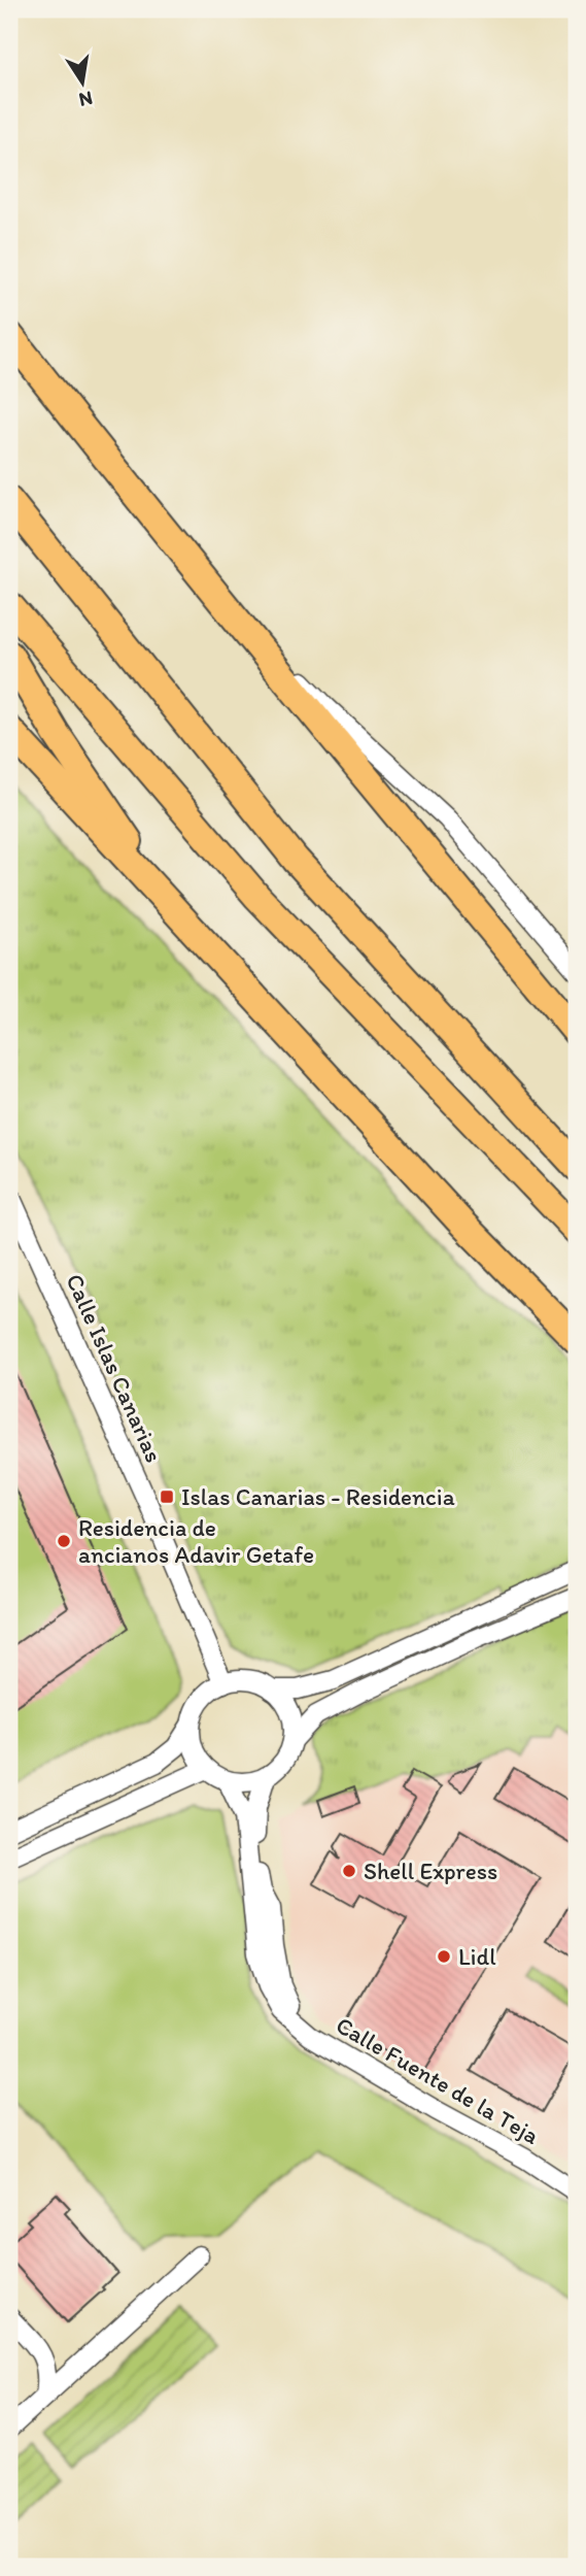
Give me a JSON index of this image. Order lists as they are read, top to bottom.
{
  "streets": {
    "street": ["Calle Islas Canarias", "Calle Fuente de la Teja"]
  },
  "crossings": [
    ["Calle Islas Canarias", "Calle Fuente de la Teja"]
  ],
  "places": {
    "transit": ["Islas Canarias - Residencia"],
    "other": ["Residencia de ancianos Adavir Getafe", "Shell Express", "Lidl"]
  },
  "north": "bottom"
}
